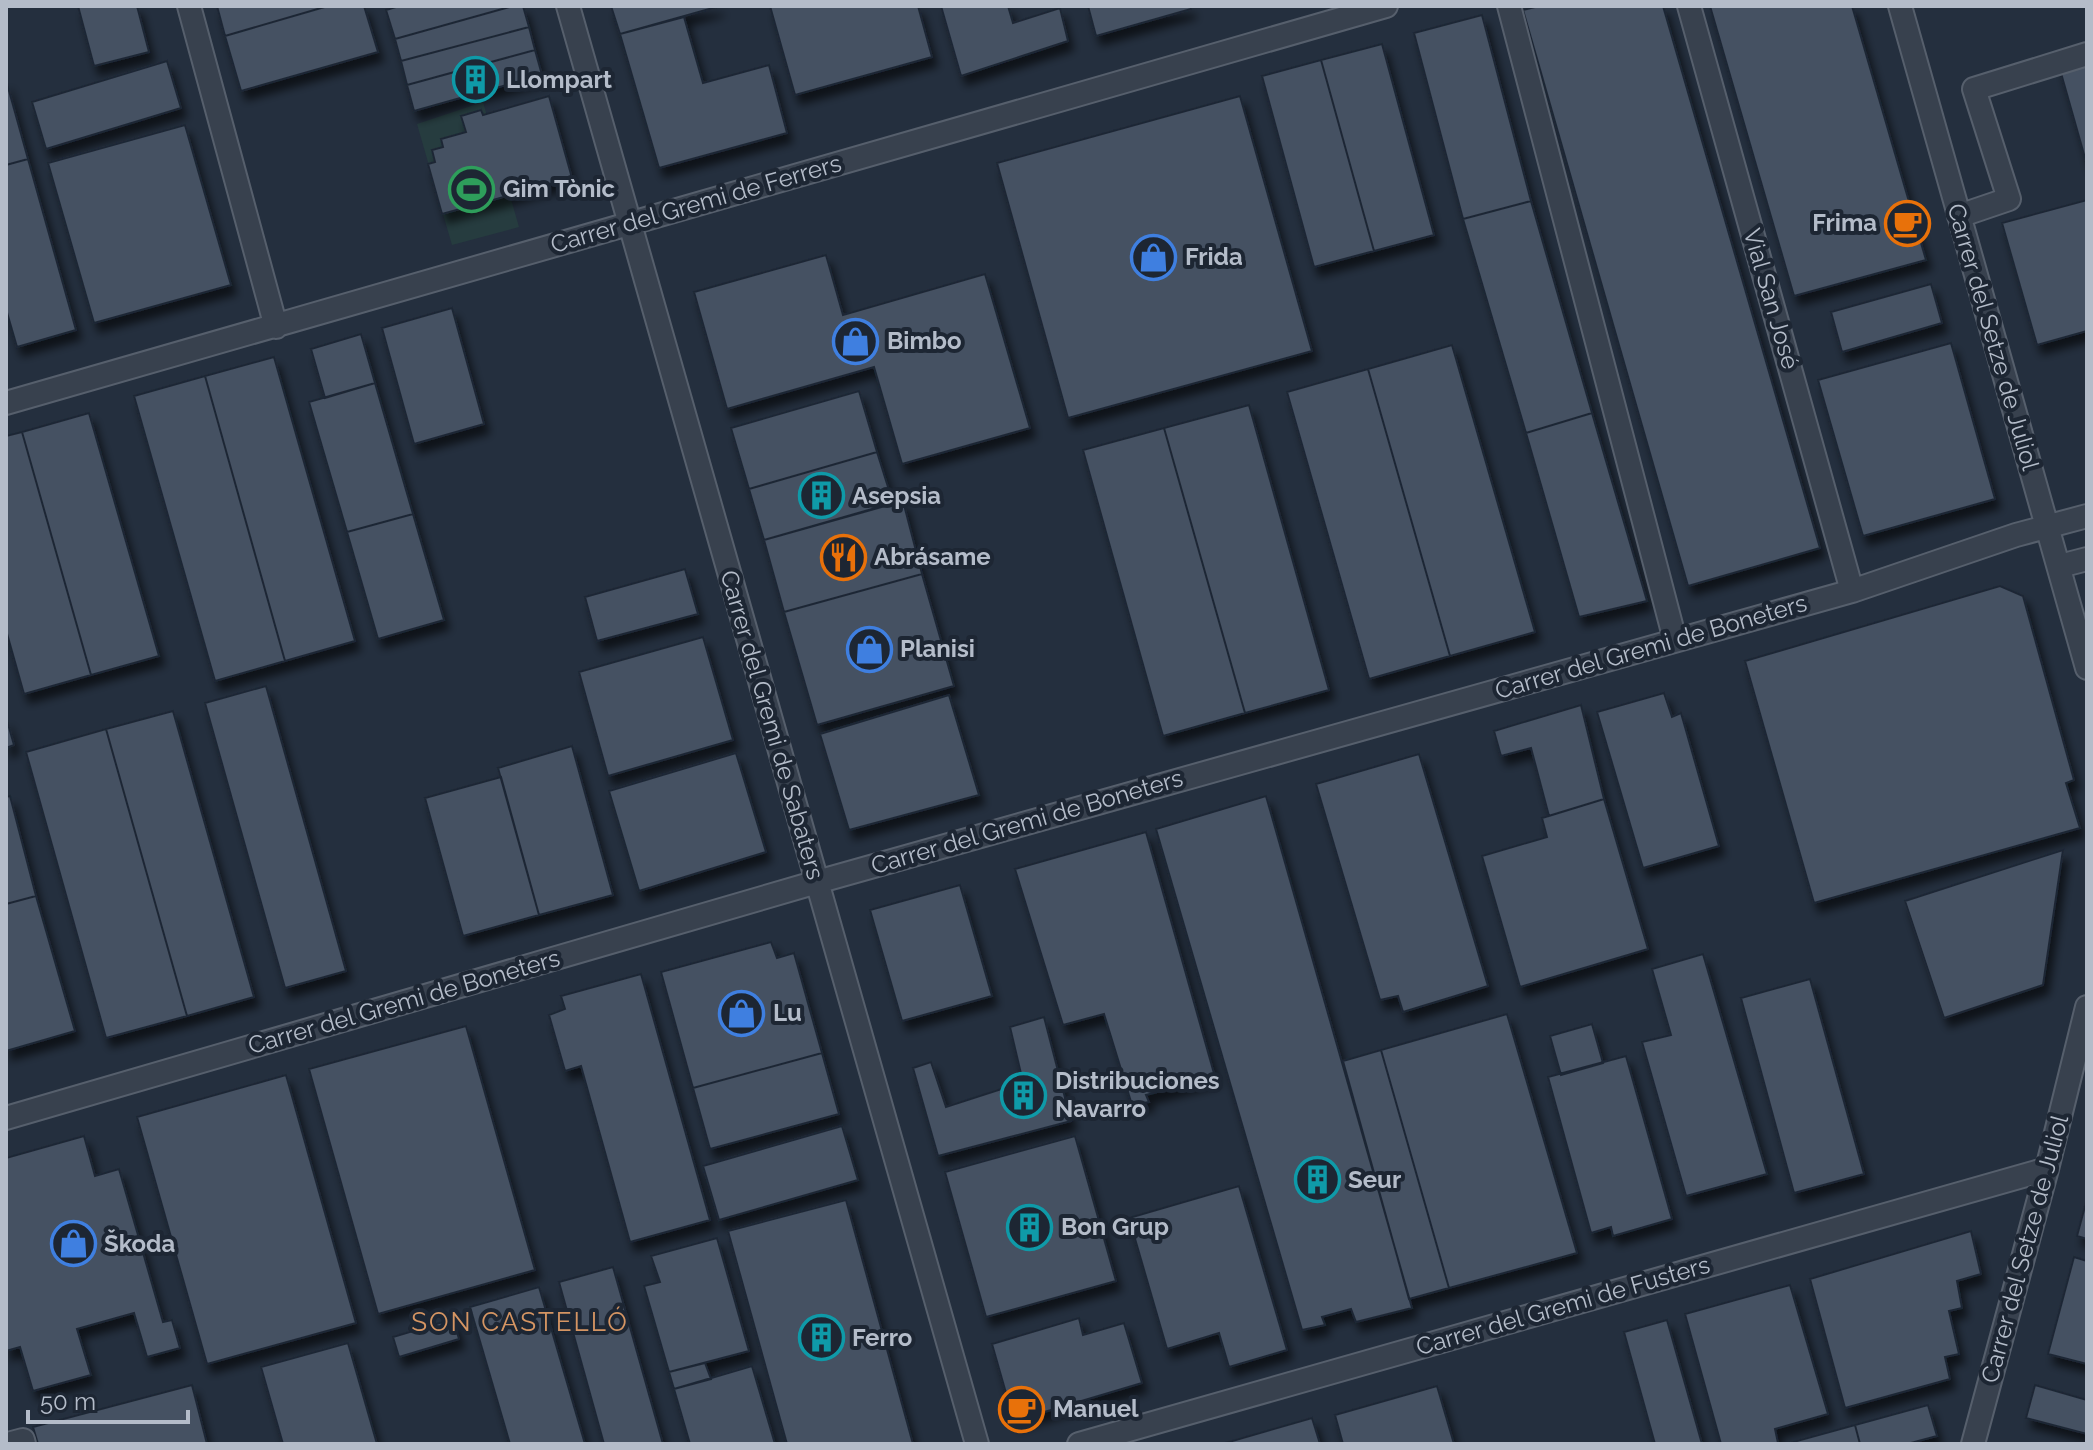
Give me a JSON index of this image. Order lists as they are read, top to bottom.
{
  "streets": {
    "street": [
      "Carrer del Gremi de Ferrers",
      "Vial San José",
      "Carrer del Setze de Juliol",
      "Carrer del Gremi de Boneters",
      "Carrer del Gremi de Sabaters",
      "Carrer del Gremi de Fusters"
    ]
  },
  "crossings": [
    ["Carrer del Gremi de Ferrers", "Carrer del Gremi de Sabaters"],
    ["Vial San José", "Carrer del Gremi de Boneters"],
    ["Carrer del Setze de Juliol", "Carrer del Gremi de Boneters"],
    ["Carrer del Setze de Juliol", "Carrer del Gremi de Fusters"],
    ["Carrer del Gremi de Boneters", "Carrer del Gremi de Sabaters"]
  ],
  "districts": ["SON CASTELLÓ"],
  "places": {
    "building": [
      "Llompart",
      "Asepsia",
      "Distribuciones Navarro",
      "Seur",
      "Bon Grup",
      "Ferro"
    ],
    "sports": ["Gim Tònic"],
    "cafe": ["Frima", "Manuel"],
    "shop": [
      "Frida",
      "Bimbo",
      "Planisi",
      "Lu",
      "Škoda"
    ],
    "restaurant": ["Abrásame"]
  },
  "scale_bar": "50 m"
}
